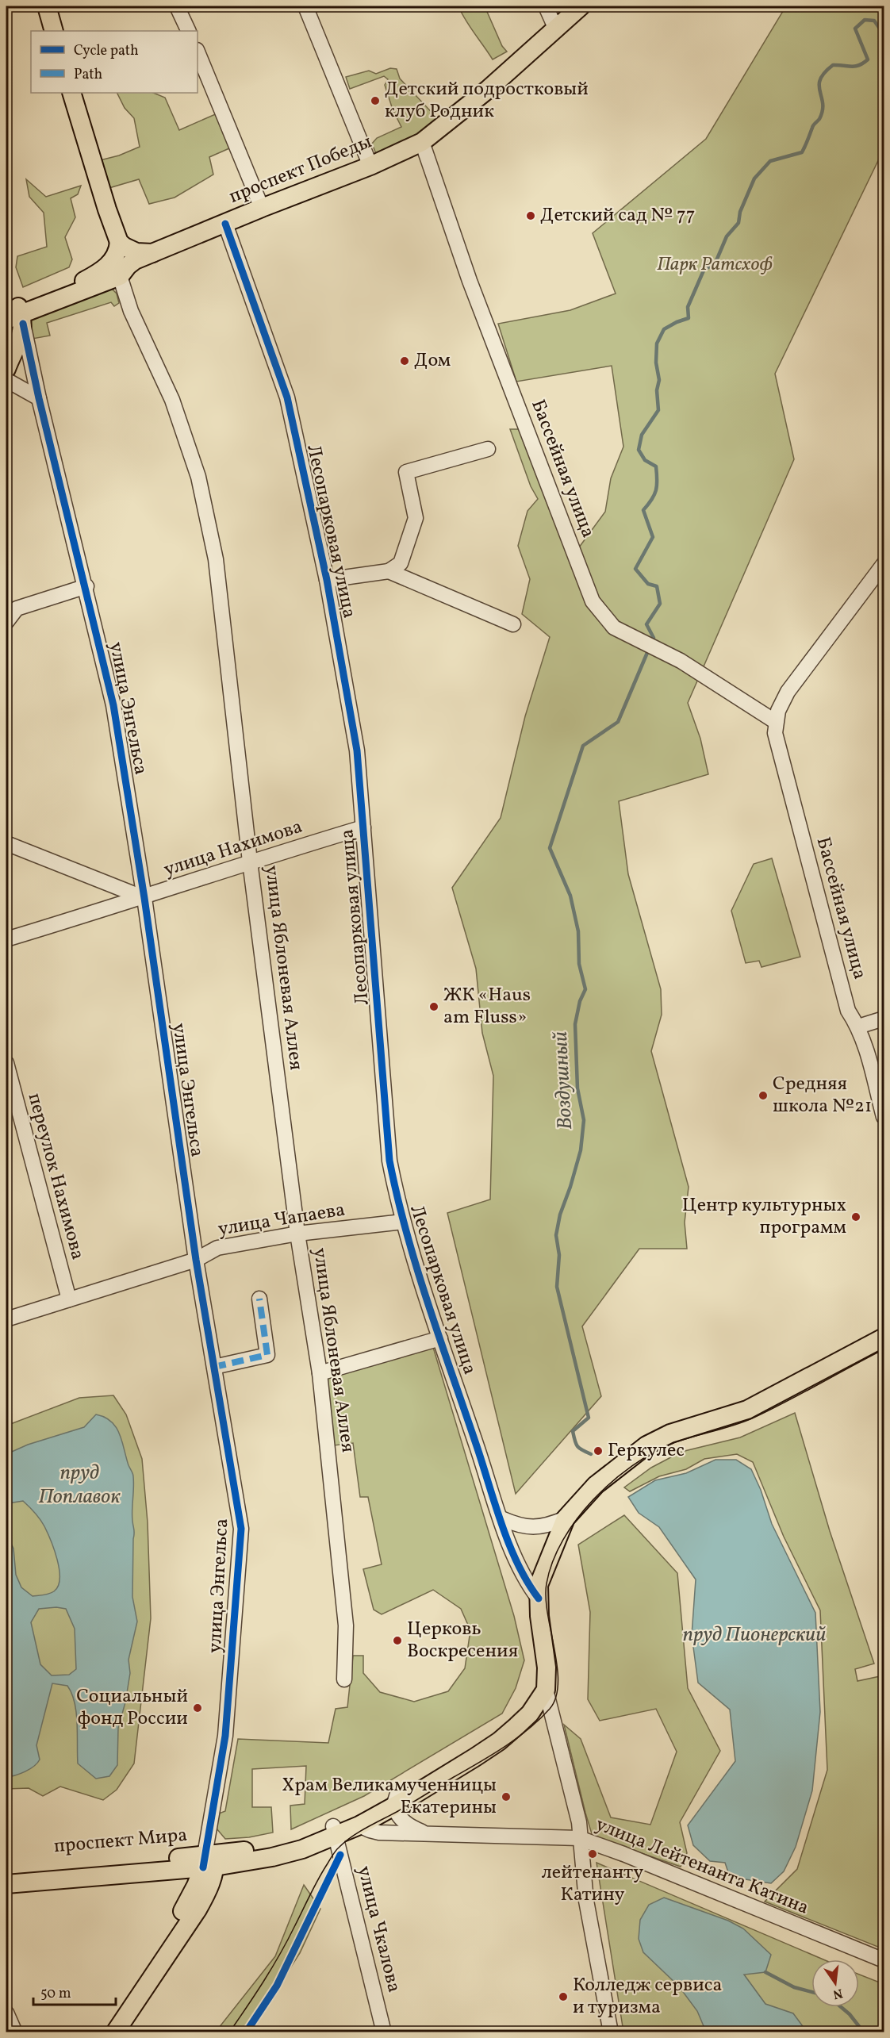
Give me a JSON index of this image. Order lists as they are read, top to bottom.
{
  "streets": {
    "main road": ["проспект Победы", "проспект Мира"],
    "street": [
      "Бассейная улица",
      "Лесопарковая улица",
      "улица Энгельса",
      "улица Нахимова",
      "улица Яблоневая Аллея",
      "переулок Нахимова",
      "улица Чапаева",
      "улица Лейтенанта Катина",
      "улица Чкалова"
    ]
  },
  "crossings": [
    ["проспект Победы", "Бассейная улица"],
    ["проспект Победы", "Лесопарковая улица"],
    ["проспект Победы", "улица Энгельса"],
    ["проспект Победы", "улица Яблоневая Аллея"],
    ["Лесопарковая улица", "улица Нахимова"],
    ["Лесопарковая улица", "улица Чапаева"],
    ["улица Энгельса", "улица Нахимова"],
    ["улица Энгельса", "улица Чапаева"],
    ["улица Энгельса", "проспект Мира"],
    ["улица Нахимова", "улица Яблоневая Аллея"],
    ["улица Яблоневая Аллея", "улица Чапаева"],
    ["переулок Нахимова", "улица Чапаева"],
    ["проспект Мира", "улица Лейтенанта Катина"],
    ["проспект Мира", "улица Чкалова"]
  ],
  "water": ["Воздушный", "пруд Поплавок", "пруд Пионерский"],
  "parks": ["Парк Ратсхоф"],
  "places": [
    "Детский подростковый клуб Родник",
    "Детский сад № 77",
    "Дом",
    "ЖК «Haus am Fluss»",
    "Средняя школа №21",
    "Центр культурных программ",
    "Геркулес",
    "Церковь Воскресения",
    "Социальный фонд России",
    "Храм Великамученницы Екатерины",
    "лейтенанту Катину",
    "Колледж сервиса и туризма"
  ],
  "legend": ["Cycle path", "Path"],
  "scale_bar": "50 m",
  "north": "bottom"
}
